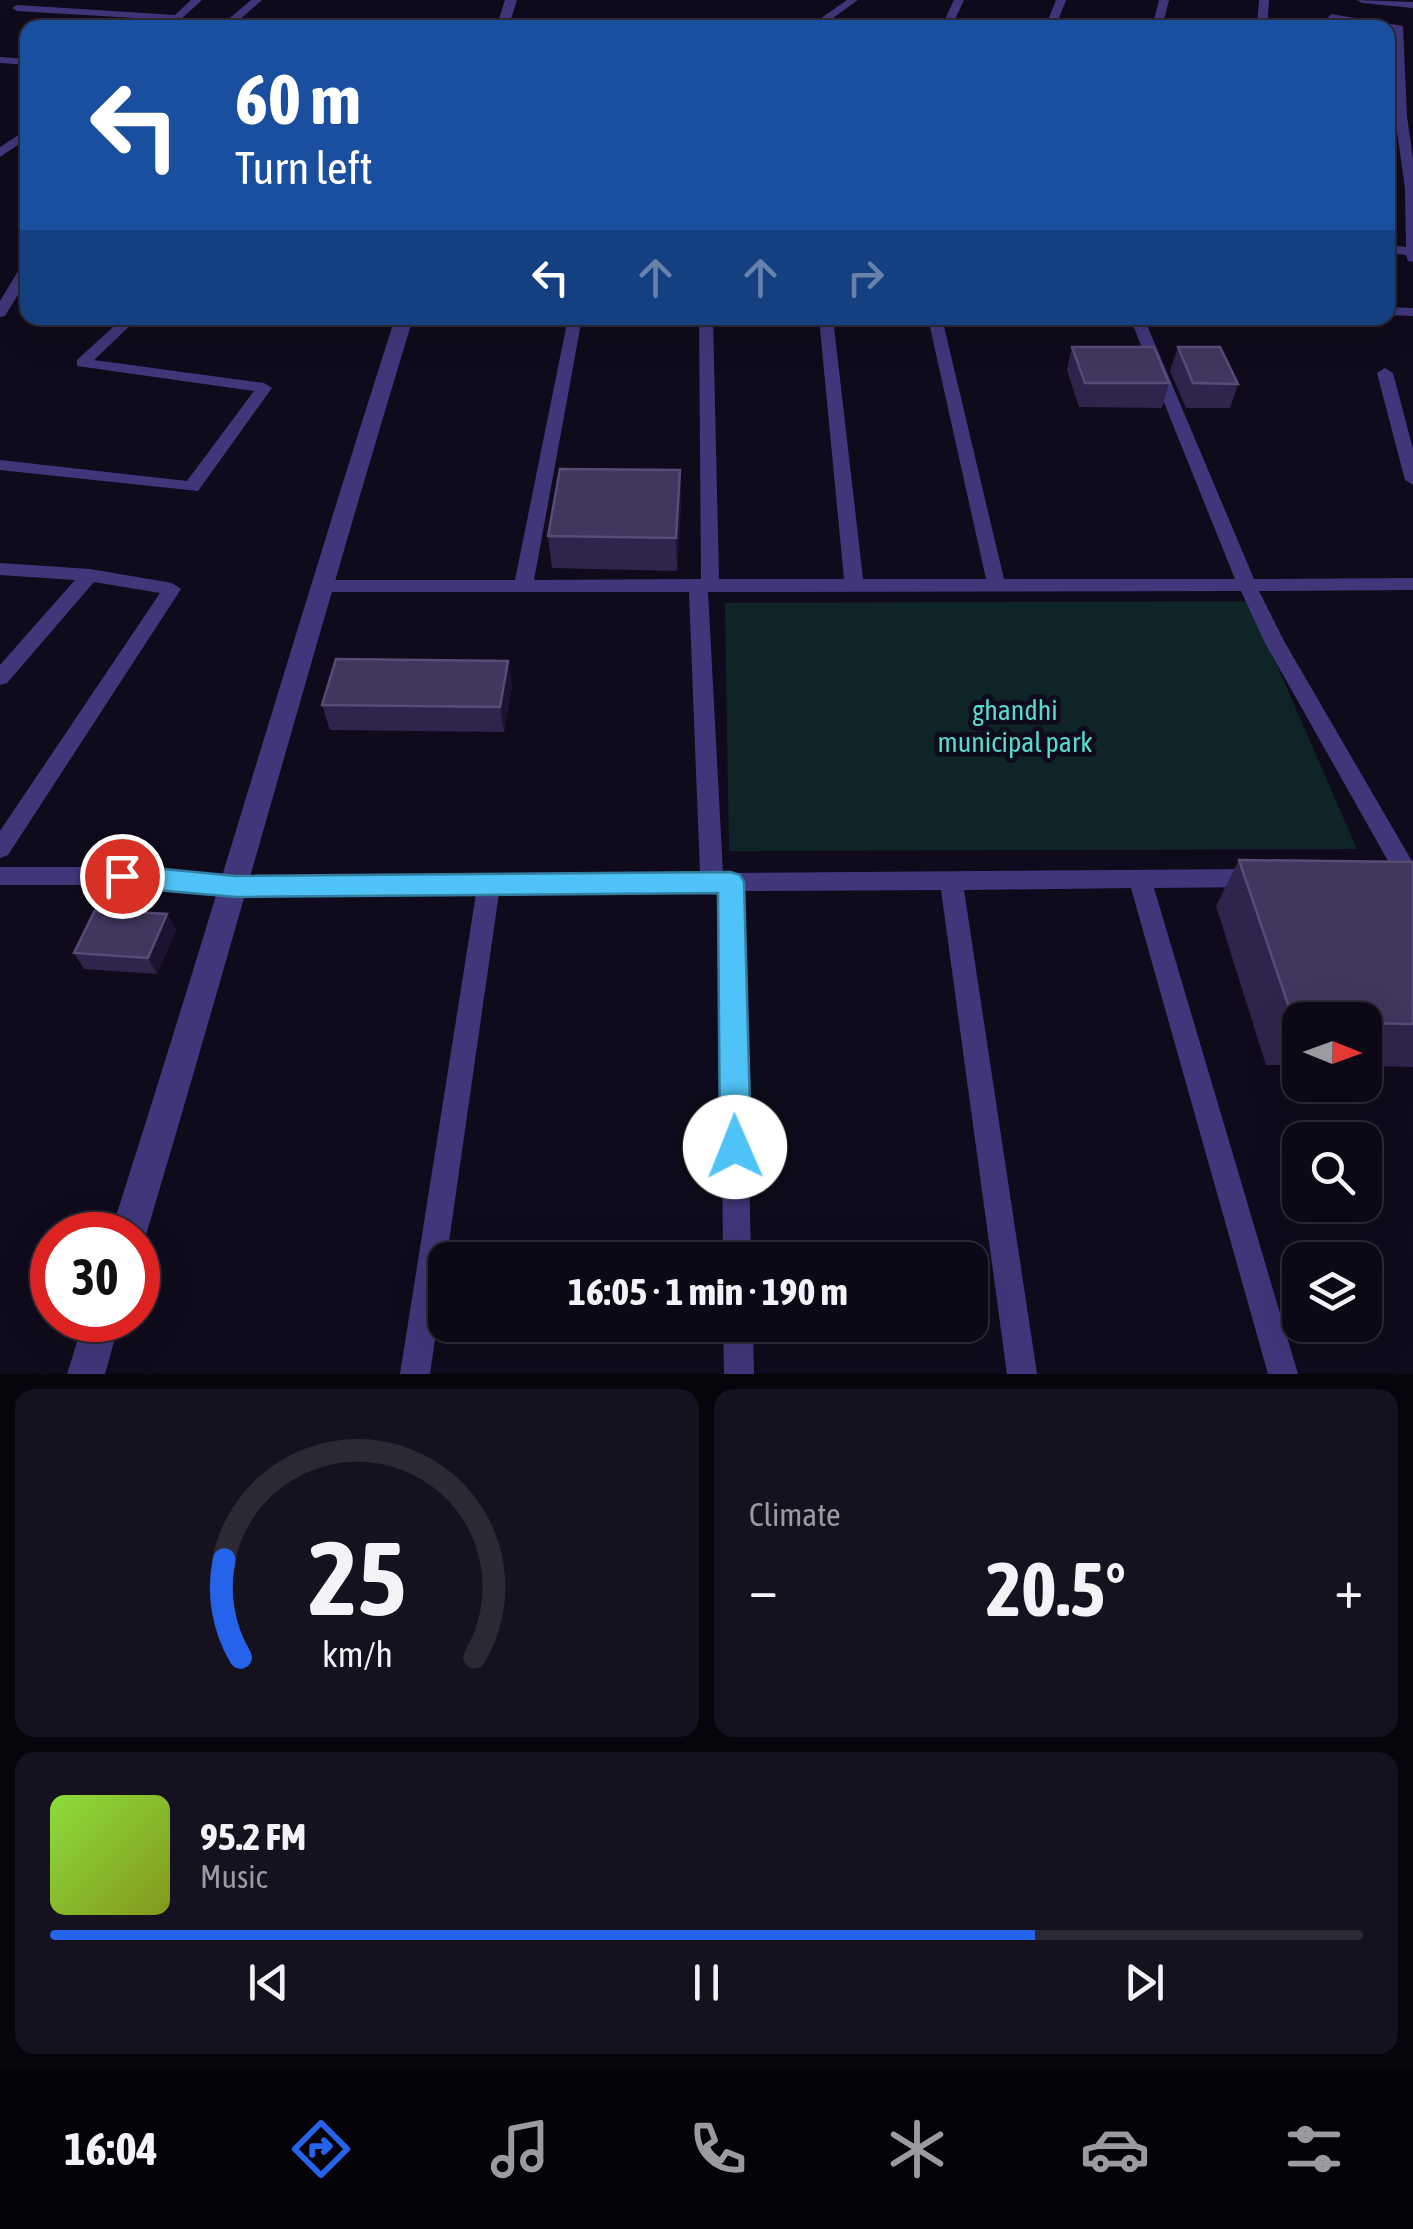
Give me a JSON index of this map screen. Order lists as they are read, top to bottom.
{
  "parks": ["ghandhi municipal park"],
  "north": "right",
  "page": {
    "turn": ["60 m", "Turn left"],
    "limit": "30",
    "trip": "16:05 · 1 min · 190 m",
    "tile": "Climate",
    "heat": ["−", "20.5°", "+"],
    "song": ["95.2 FM", "Music"],
    "tabs": "16:04",
    "gauge": ["25", "km/h"]
  }
}
